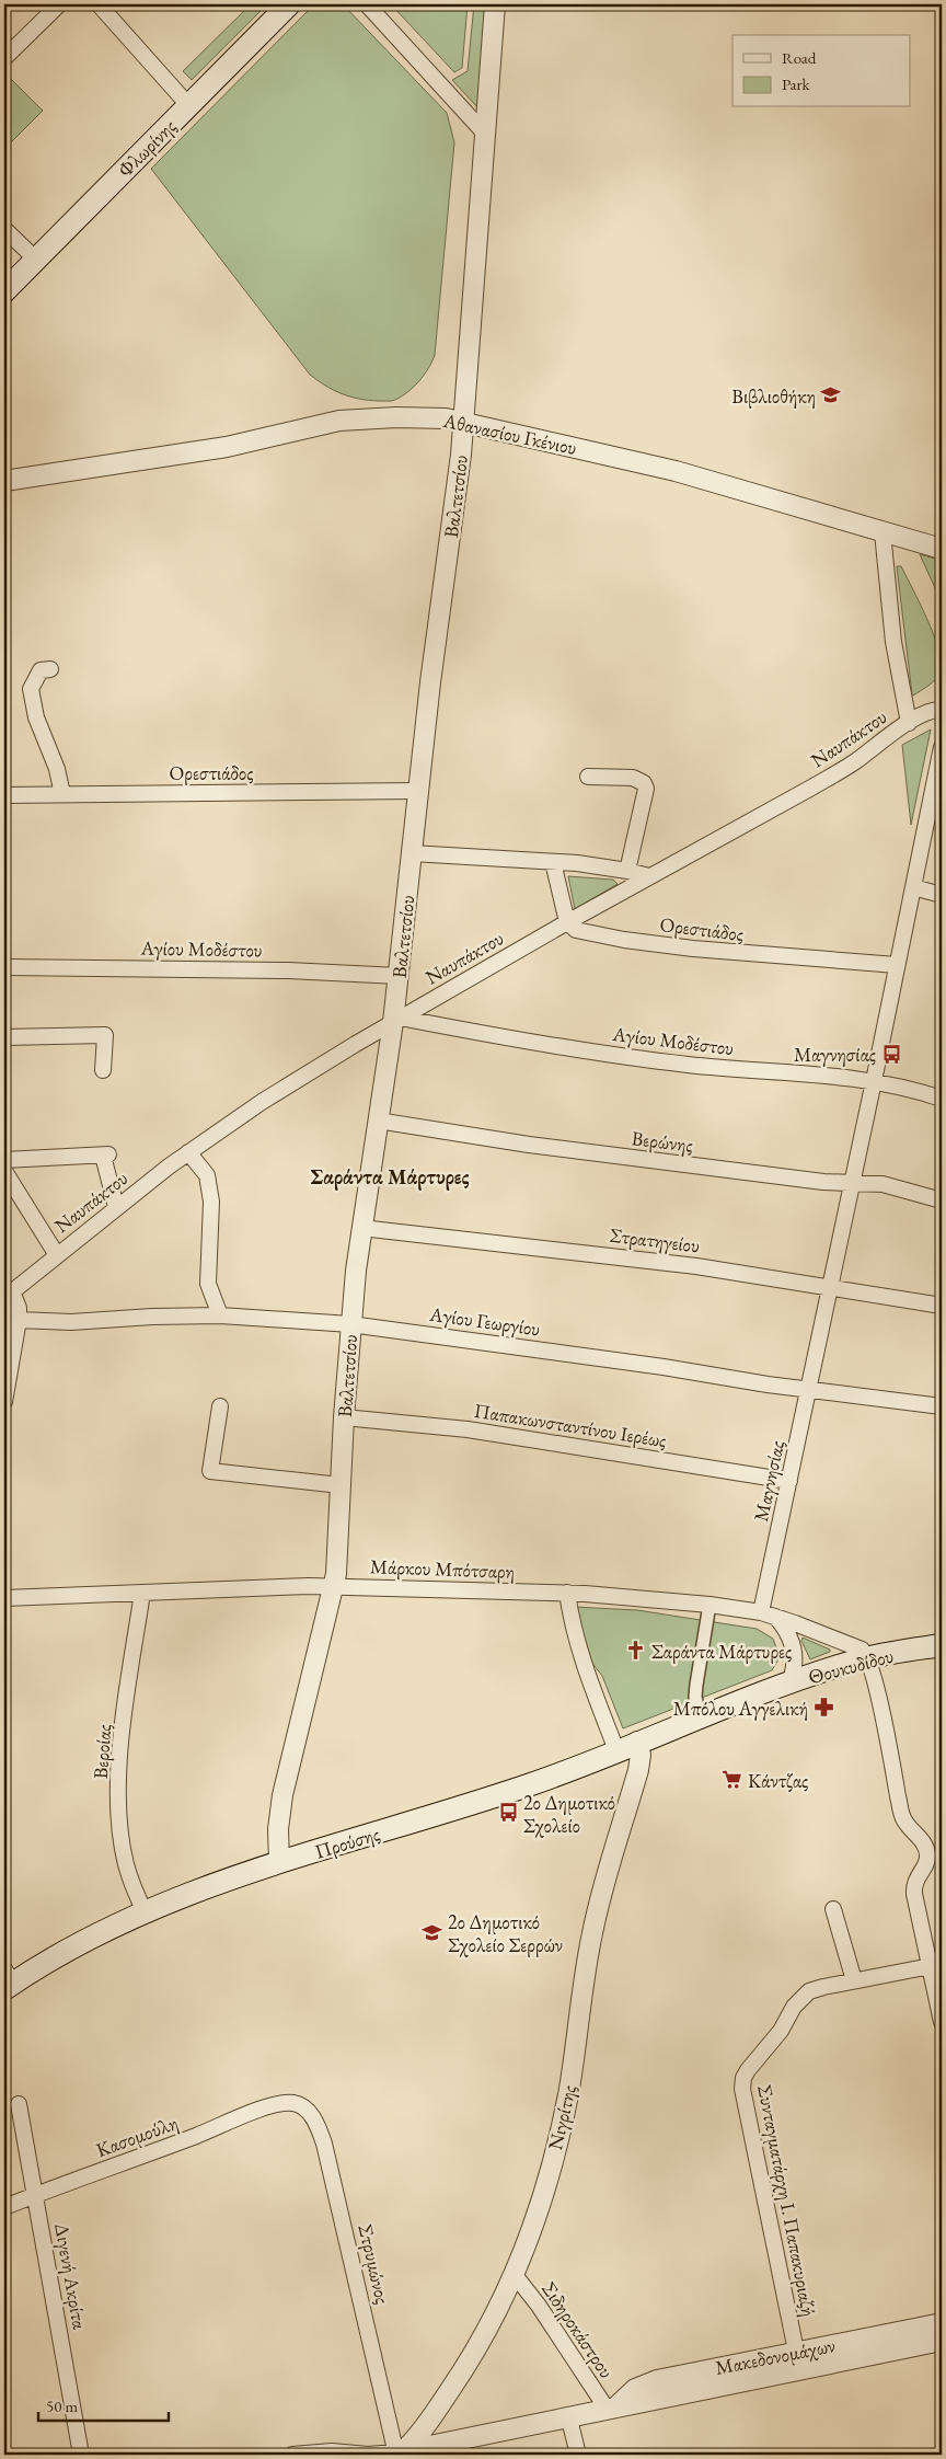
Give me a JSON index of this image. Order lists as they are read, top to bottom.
{
  "streets": {
    "main road": ["Φλωρίνης", "Θουκυδίδου", "Προύσης"],
    "street": [
      "Αθανασίου Γκένιου",
      "Βαλτετσίου",
      "Ναυπάκτου",
      "Ορεστιάδος",
      "Αγίου Μοδέστου",
      "Βερώνης",
      "Στρατηγείου",
      "Αγίου Γεωργίου",
      "Παπακωνσταντίνου Ιερέως",
      "Μαγνησίας",
      "Μάρκου Μπότσαρη",
      "Βεροίας",
      "Νιγρίτης",
      "Κασομούλη",
      "Συνταγματάρχη Ι. Παπακυριαζή",
      "Στρυμώνος",
      "Διγενή Ακρίτα",
      "Σιδηροκάστρου",
      "Μακεδονομάχων"
    ]
  },
  "crossings": [
    ["Αθανασίου Γκένιου", "Βαλτετσίου"],
    ["Βαλτετσίου", "Ναυπάκτου"],
    ["Βαλτετσίου", "Ορεστιάδος"],
    ["Βαλτετσίου", "Αγίου Μοδέστου"],
    ["Βαλτετσίου", "Βερώνης"],
    ["Βαλτετσίου", "Στρατηγείου"],
    ["Βαλτετσίου", "Αγίου Γεωργίου"],
    ["Βαλτετσίου", "Παπακωνσταντίνου Ιερέως"],
    ["Βαλτετσίου", "Μάρκου Μπότσαρη"],
    ["Βαλτετσίου", "Προύσης"],
    ["Ναυπάκτου", "Ορεστιάδος"],
    ["Ναυπάκτου", "Αγίου Μοδέστου"],
    ["Ορεστιάδος", "Μαγνησίας"],
    ["Αγίου Μοδέστου", "Μαγνησίας"],
    ["Βερώνης", "Μαγνησίας"],
    ["Στρατηγείου", "Μαγνησίας"],
    ["Αγίου Γεωργίου", "Μαγνησίας"],
    ["Παπακωνσταντίνου Ιερέως", "Μαγνησίας"],
    ["Μαγνησίας", "Μάρκου Μπότσαρη"],
    ["Μάρκου Μπότσαρη", "Θουκυδίδου"],
    ["Μάρκου Μπότσαρη", "Βεροίας"],
    ["Θουκυδίδου", "Προύσης"],
    ["Βεροίας", "Προύσης"],
    ["Προύσης", "Νιγρίτης"],
    ["Νιγρίτης", "Στρυμώνος"],
    ["Νιγρίτης", "Σιδηροκάστρου"],
    ["Κασομούλη", "Στρυμώνος"],
    ["Κασομούλη", "Διγενή Ακρίτα"],
    ["Συνταγματάρχη Ι. Παπακυριαζή", "Μακεδονομάχων"],
    ["Σιδηροκάστρου", "Μακεδονομάχων"]
  ],
  "districts": ["Σαράντα Μάρτυρες"],
  "places": {
    "school or university": ["Βιβλιοθήκη", "2ο Δημοτικό Σχολείο Σερρών"],
    "bus stop": ["Μαγνησίας", "2ο Δημοτικό Σχολείο"],
    "church": ["Σαράντα Μάρτυρες"],
    "pharmacy": ["Μπόλου Αγγελική"],
    "supermarket": ["Κάντζας"]
  },
  "legend": ["Road", "Park"],
  "scale_bar": "50 m"
}
